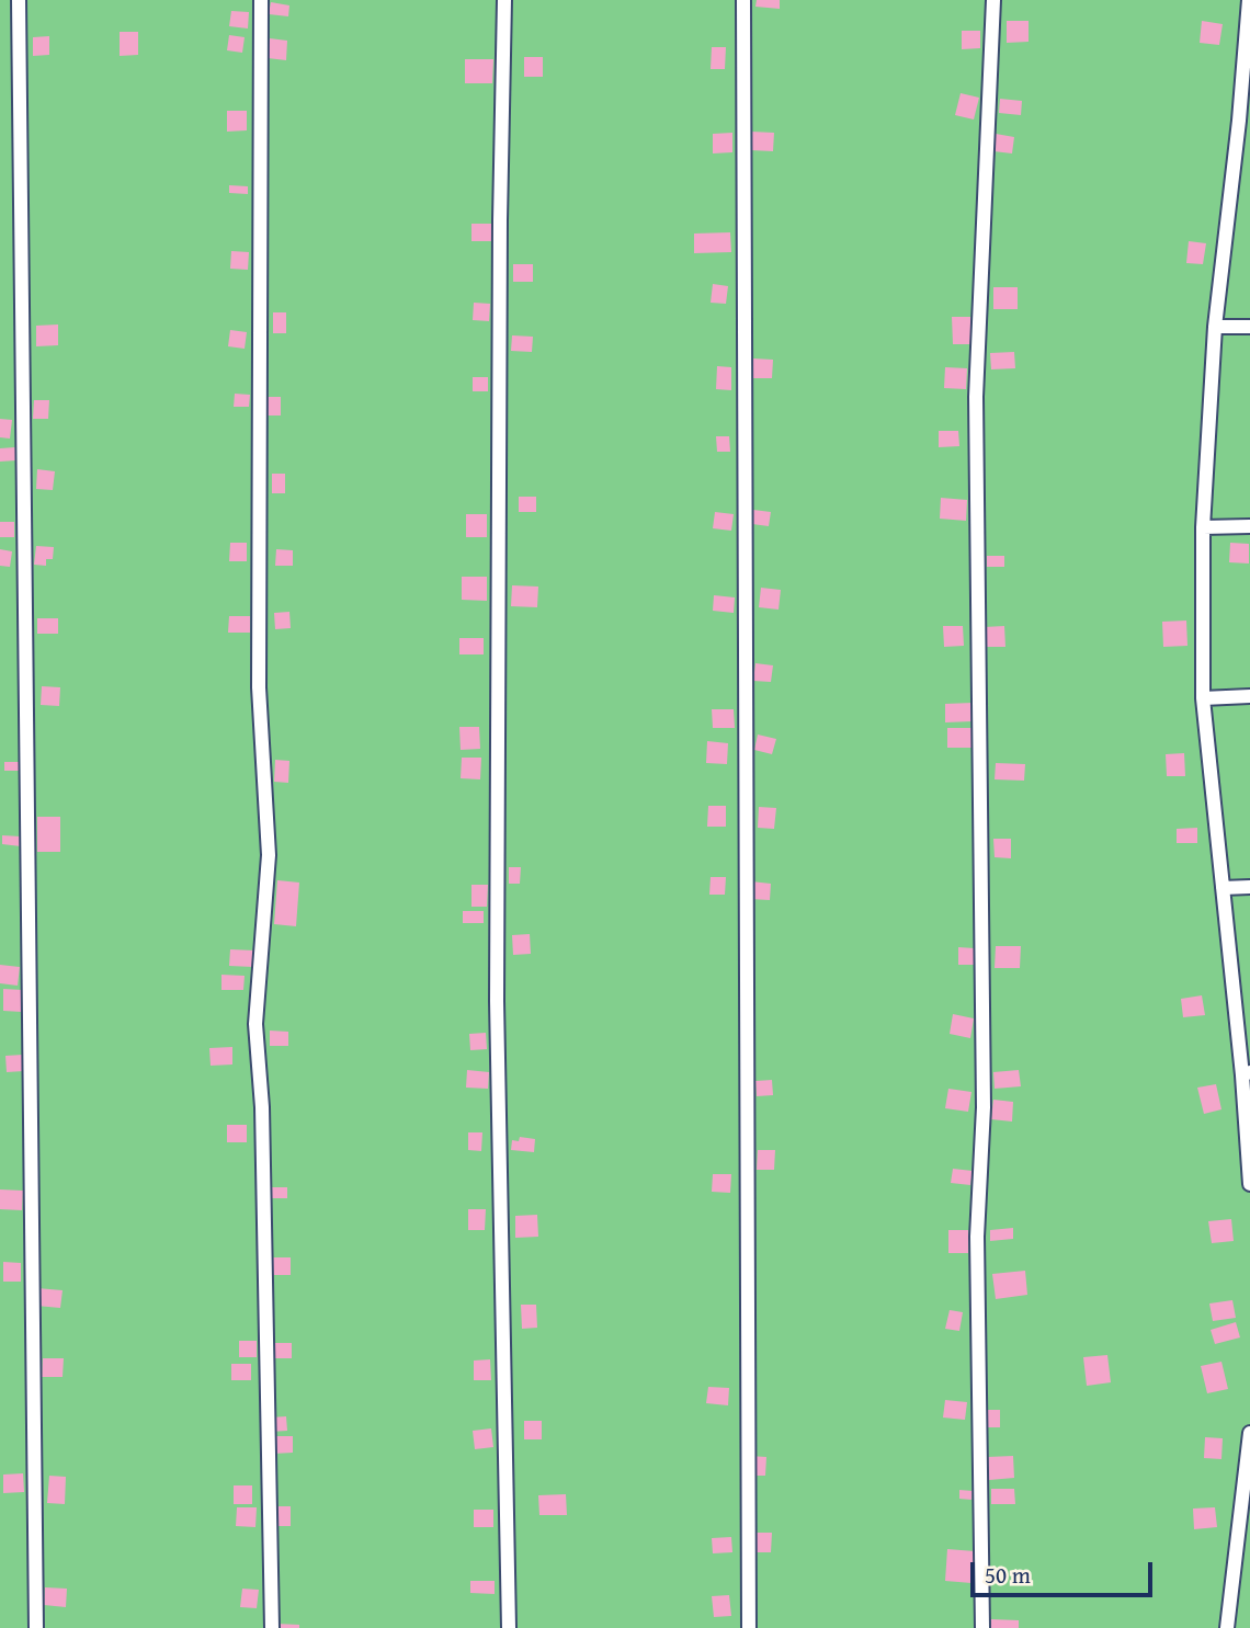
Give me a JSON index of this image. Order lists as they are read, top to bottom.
{
  "scale_bar": "50 m"
}
